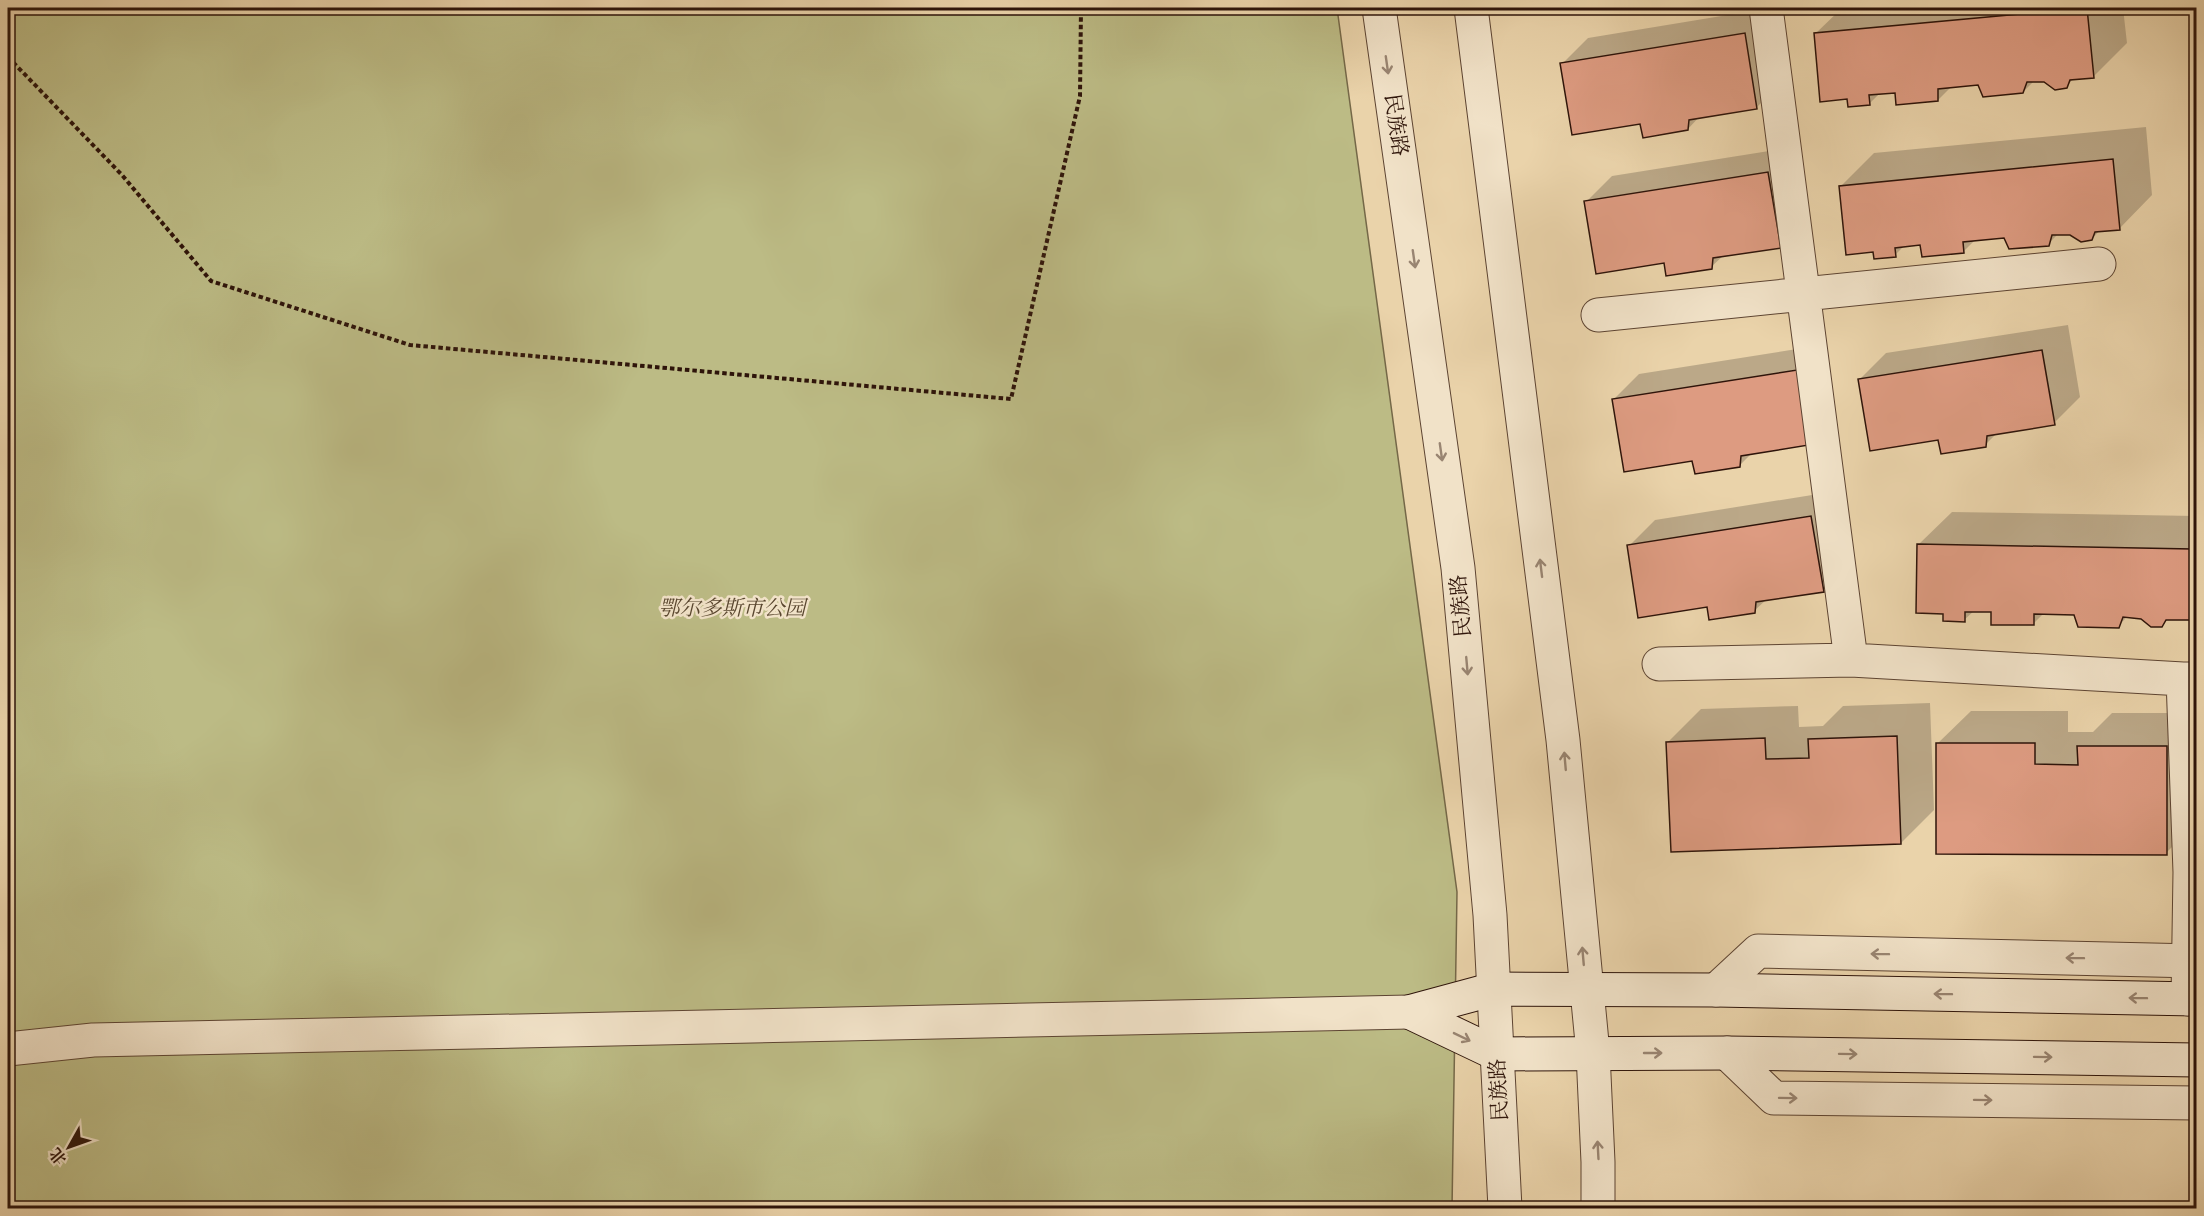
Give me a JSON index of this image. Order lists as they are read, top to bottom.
{
  "streets": {
    "street": ["民族路"]
  },
  "parks": ["鄂尔多斯市公园"],
  "north": "bottom left"
}
